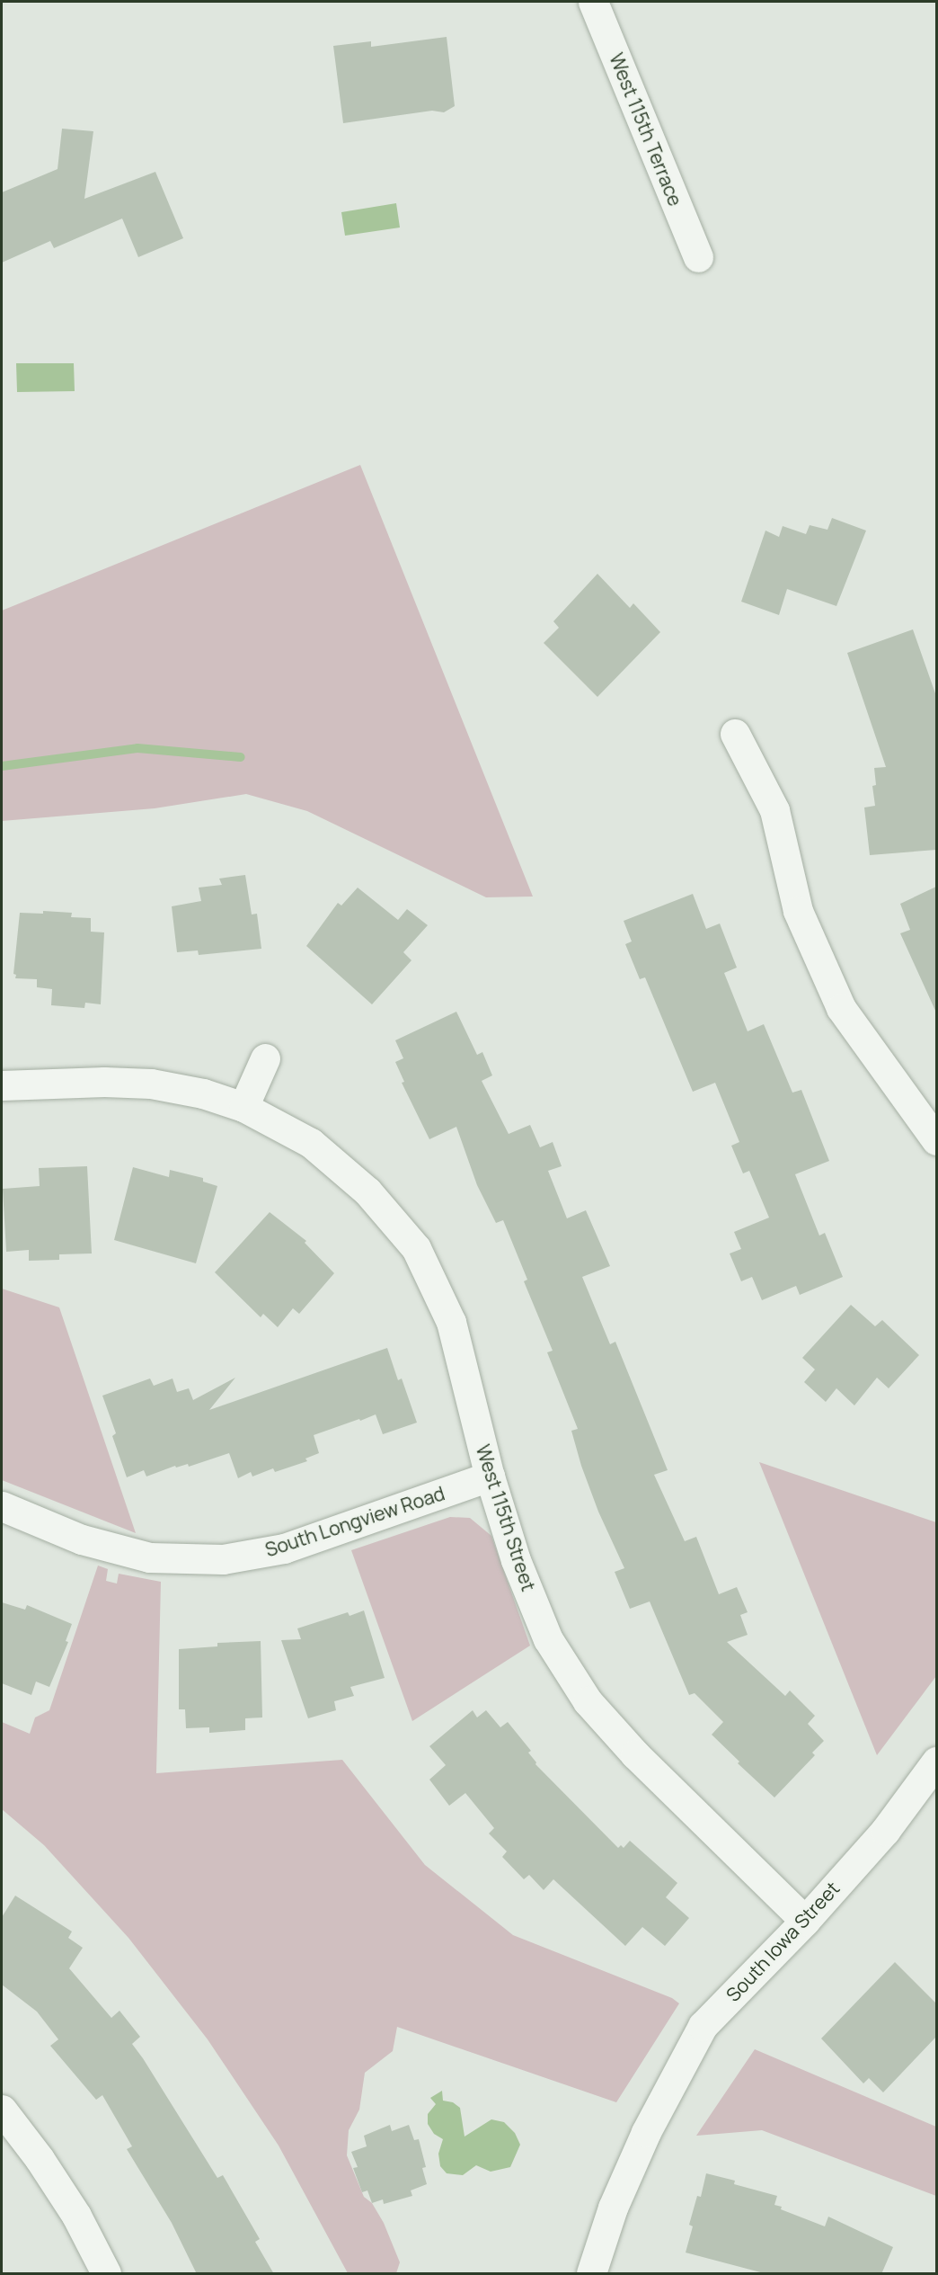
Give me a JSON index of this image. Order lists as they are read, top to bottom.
{
  "streets": {
    "street": [
      "West 115th Terrace",
      "West 115th Street",
      "South Longview Road",
      "South Iowa Street"
    ]
  },
  "crossings": [
    ["West 115th Street", "South Longview Road"],
    ["West 115th Street", "South Iowa Street"]
  ]
}
